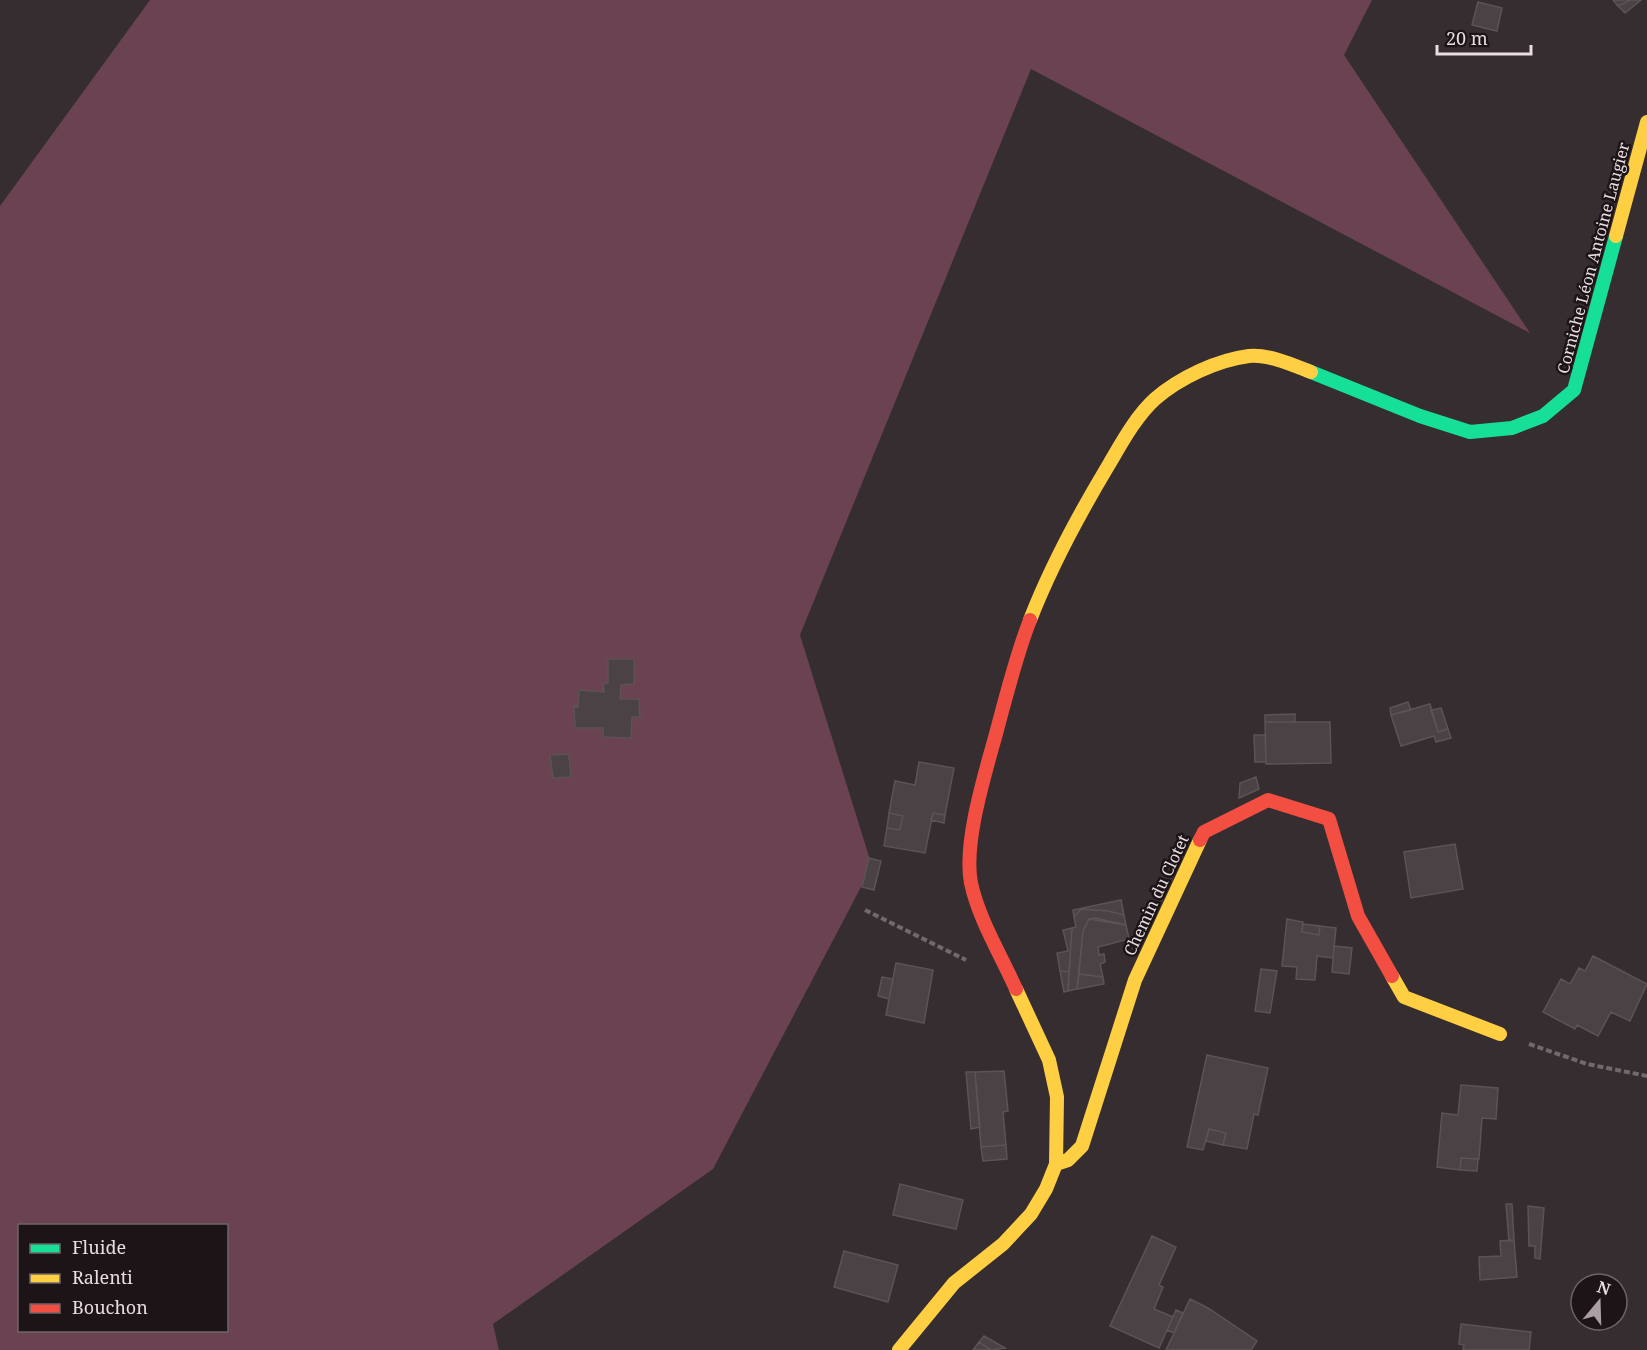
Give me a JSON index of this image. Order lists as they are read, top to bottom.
{
  "streets": {
    "street": ["Corniche Léon Antoine Laugier", "Chemin du Clotet"]
  },
  "crossings": [
    ["Corniche Léon Antoine Laugier", "Chemin du Clotet"]
  ],
  "legend": ["Fluide", "Ralenti", "Bouchon"],
  "scale_bar": "20 m",
  "north": "top"
}
